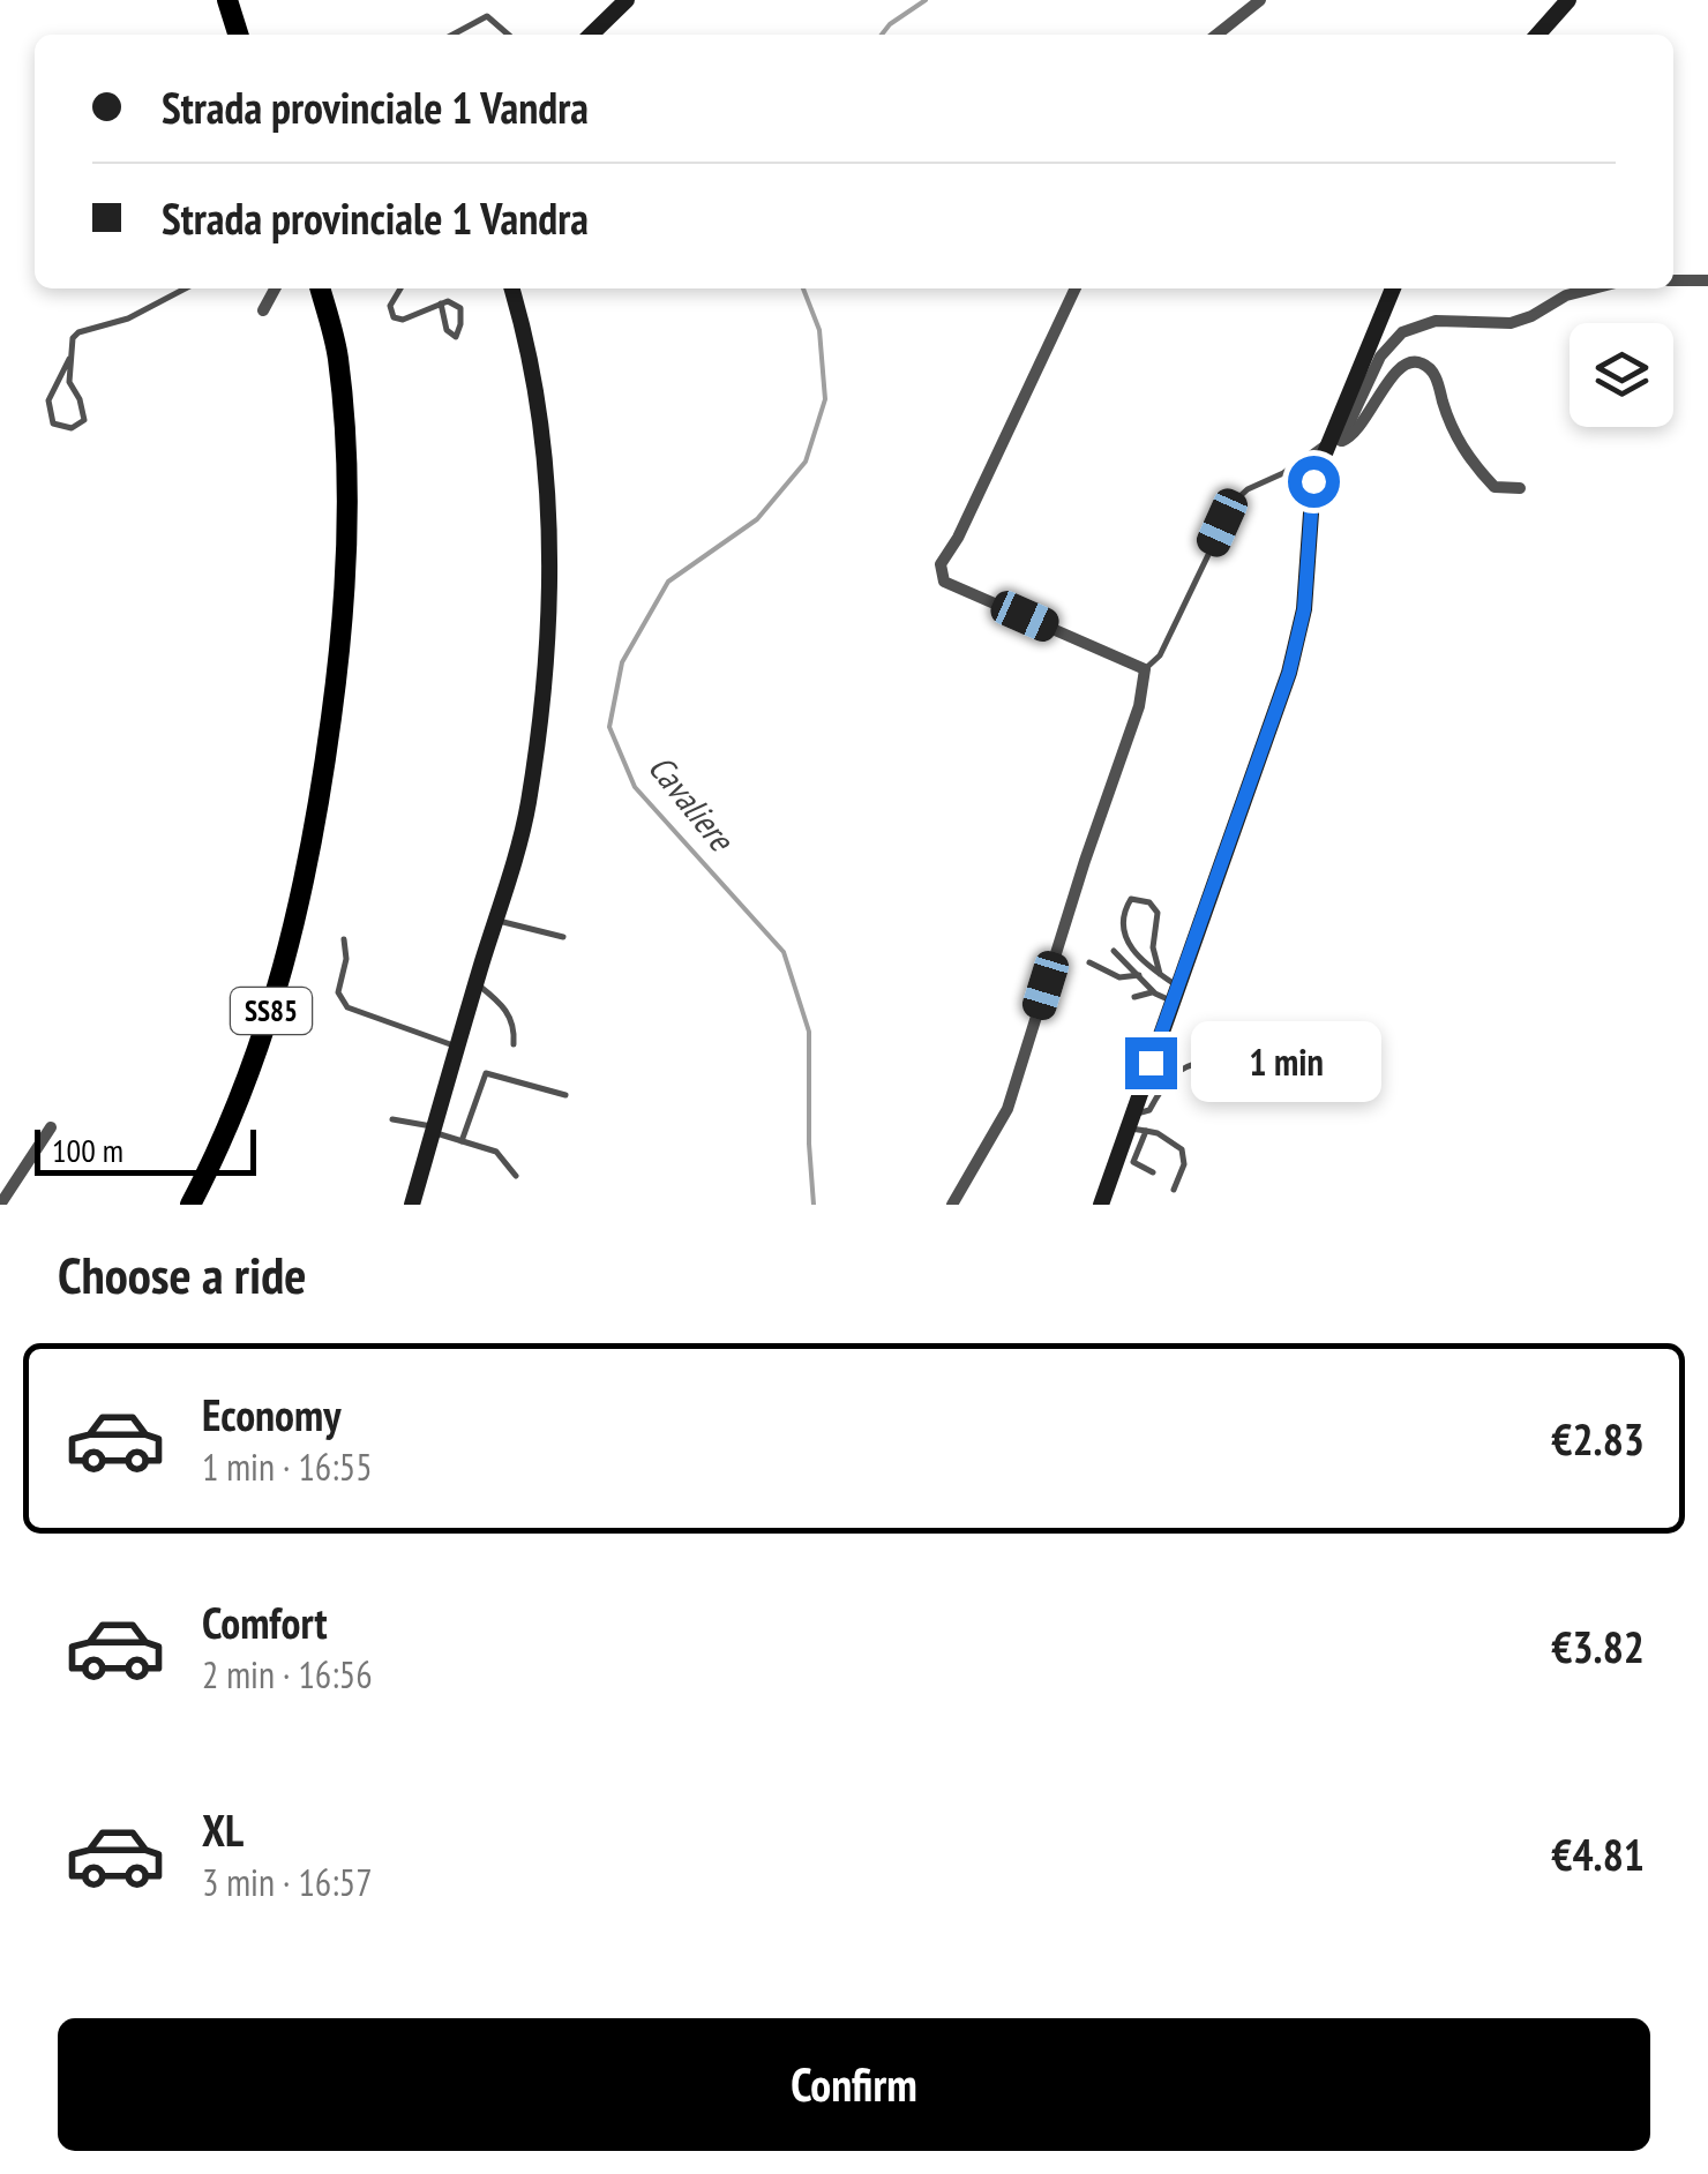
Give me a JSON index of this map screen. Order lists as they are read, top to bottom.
{
  "streets": {
    "highway": ["SS85"]
  },
  "water": ["Cavaliere"],
  "scale_bar": "100 m",
  "page": {
    "banner": ["Strada provinciale 1 Vandra", "Strada provinciale 1 Vandra"],
    "bubble": "1 min",
    "scale": "100 m",
    "heading": "Choose a ride",
    "list": [
      {
        "name": "Economy",
        "note": "1 min · 16:55",
        "value": "€2.83"
      },
      {
        "name": "Comfort",
        "note": "2 min · 16:56",
        "value": "€3.82"
      },
      {
        "name": "XL",
        "note": "3 min · 16:57",
        "value": "€4.81"
      }
    ],
    "buttons": "Confirm"
  }
}
